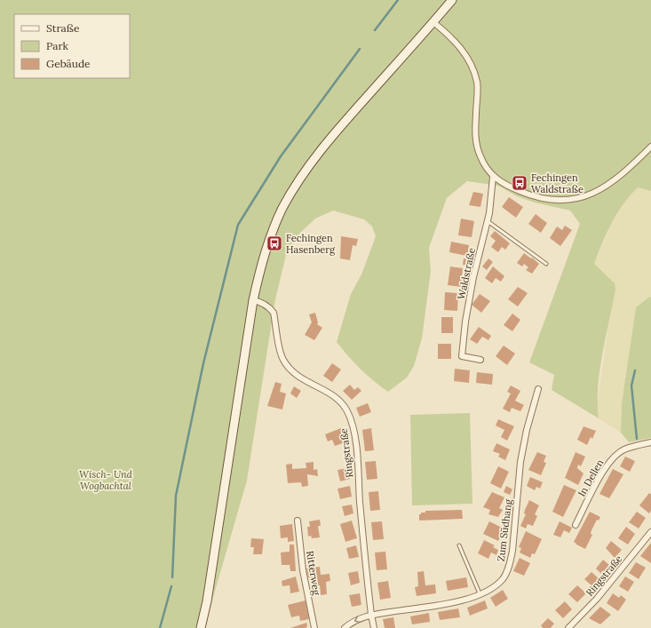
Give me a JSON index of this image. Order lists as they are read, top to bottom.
{
  "streets": {
    "street": [
      "Waldstraße",
      "Ringstraße",
      "In Dellen",
      "Zum Südhang",
      "Ritterweg"
    ]
  },
  "crossings": [
    ["Ringstraße", "Zum Südhang"]
  ],
  "parks": ["Wisch- Und Wogbachtal"],
  "places": {
    "bus stop": ["Fechingen Waldstraße", "Fechingen Hasenberg"]
  },
  "legend": ["Straße", "Park", "Gebäude"]
}
